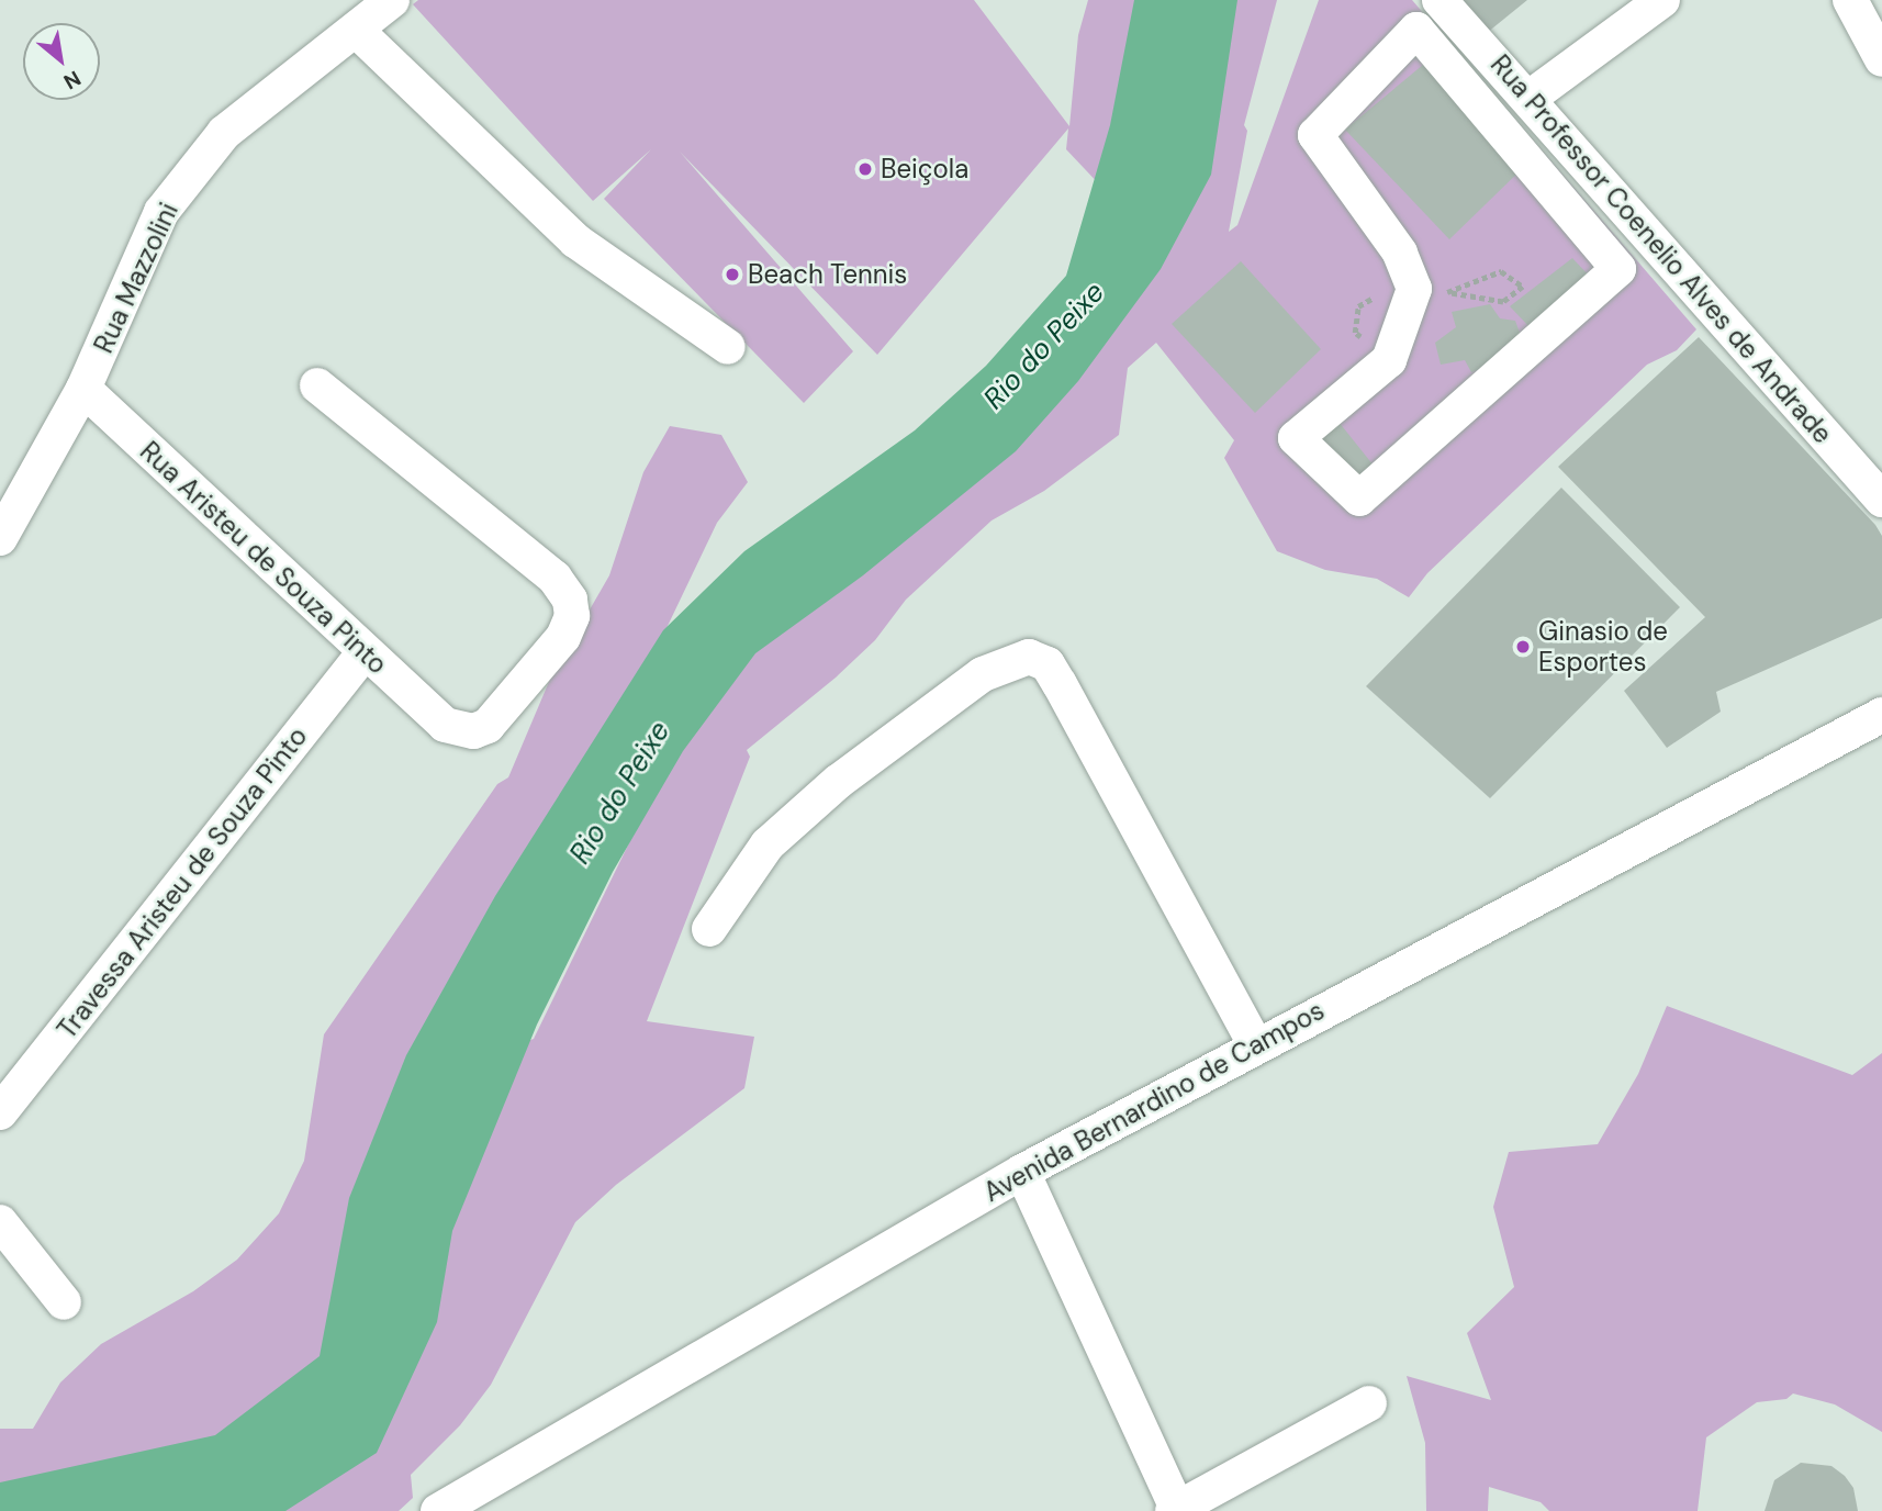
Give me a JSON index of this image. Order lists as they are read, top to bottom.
{
  "streets": {
    "street": [
      "Rua Professor Coenelio Alves de Andrade",
      "Rua Mazzolini",
      "Rua Aristeu de Souza Pinto",
      "Travessa Aristeu de Souza Pinto",
      "Avenida Bernardino de Campos"
    ]
  },
  "crossings": [
    ["Rua Mazzolini", "Rua Aristeu de Souza Pinto"],
    ["Rua Aristeu de Souza Pinto", "Travessa Aristeu de Souza Pinto"]
  ],
  "water": ["Rio do Peixe"],
  "places": ["Beiçola", "Beach Tennis", "Ginasio de Esportes"],
  "north": "bottom right"
}
